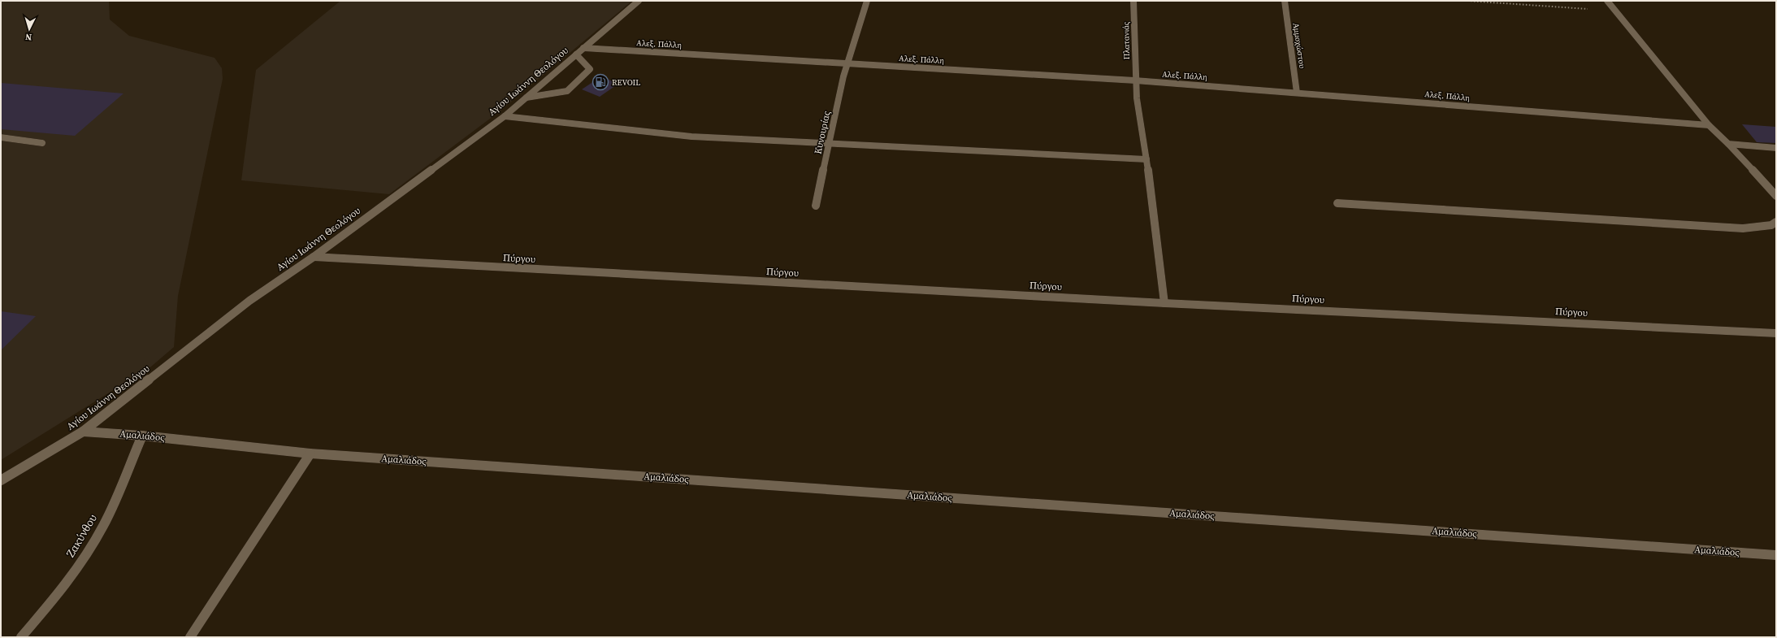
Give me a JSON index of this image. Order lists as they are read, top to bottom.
{
  "streets": {
    "street": [
      "Πλατανιάς",
      "Αλεξ. Πάλλη",
      "Αμμοχώστου",
      "Αγίου Ιωάννη Θεολόγου",
      "Κυνουρίας",
      "Πύργου",
      "Αμαλιάδος",
      "Ζακύνθου"
    ]
  },
  "crossings": [
    ["Πλατανιάς", "Αλεξ. Πάλλη"],
    ["Πλατανιάς", "Πύργου"],
    ["Αλεξ. Πάλλη", "Αμμοχώστου"],
    ["Αλεξ. Πάλλη", "Αγίου Ιωάννη Θεολόγου"],
    ["Αλεξ. Πάλλη", "Κυνουρίας"],
    ["Αγίου Ιωάννη Θεολόγου", "Πύργου"],
    ["Αγίου Ιωάννη Θεολόγου", "Αμαλιάδος"],
    ["Αμαλιάδος", "Ζακύνθου"]
  ],
  "places": {
    "fuel station": ["REVOIL"]
  },
  "north": "bottom"
}
